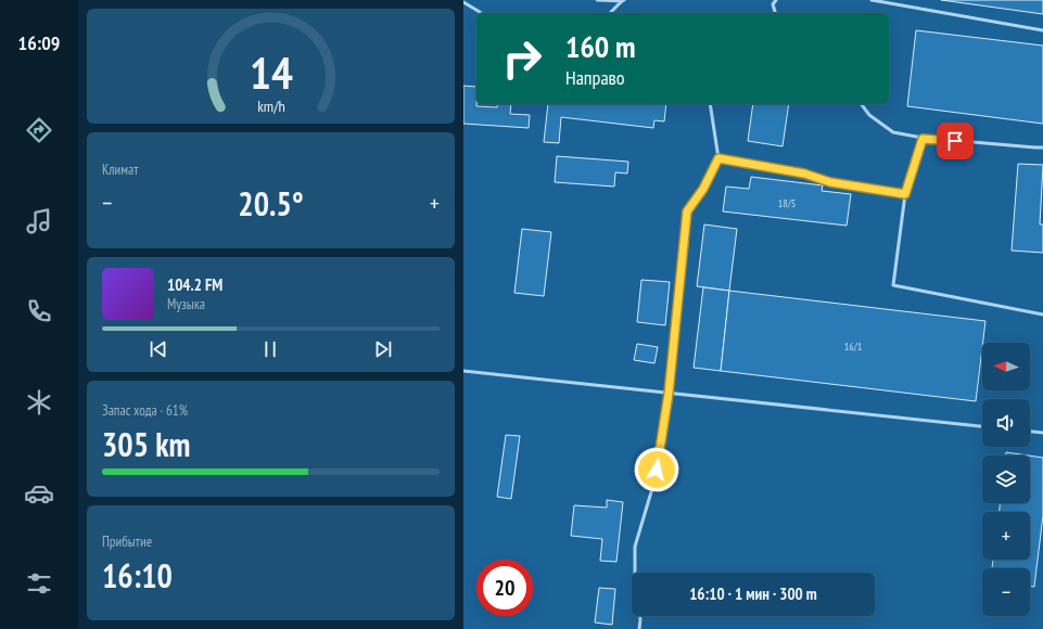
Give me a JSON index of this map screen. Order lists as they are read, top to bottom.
{
  "house_numbers": ["18/5", "16/1"],
  "north": "left",
  "page": {
    "tabs": "16:09",
    "turn": ["160 m", "Направо"],
    "tile": [
      "Климат",
      ["Запас хода · 61%", "305 km"],
      ["Прибытие", "16:10"]
    ],
    "heat": ["−", "20.5°", "+"],
    "song": ["104.2 FM", "Музыка"],
    "map_buttons": ["+", "−"],
    "limit": "20",
    "trip": "16:10 · 1 мин · 300 m",
    "gauge": ["14", "km/h"]
  }
}
